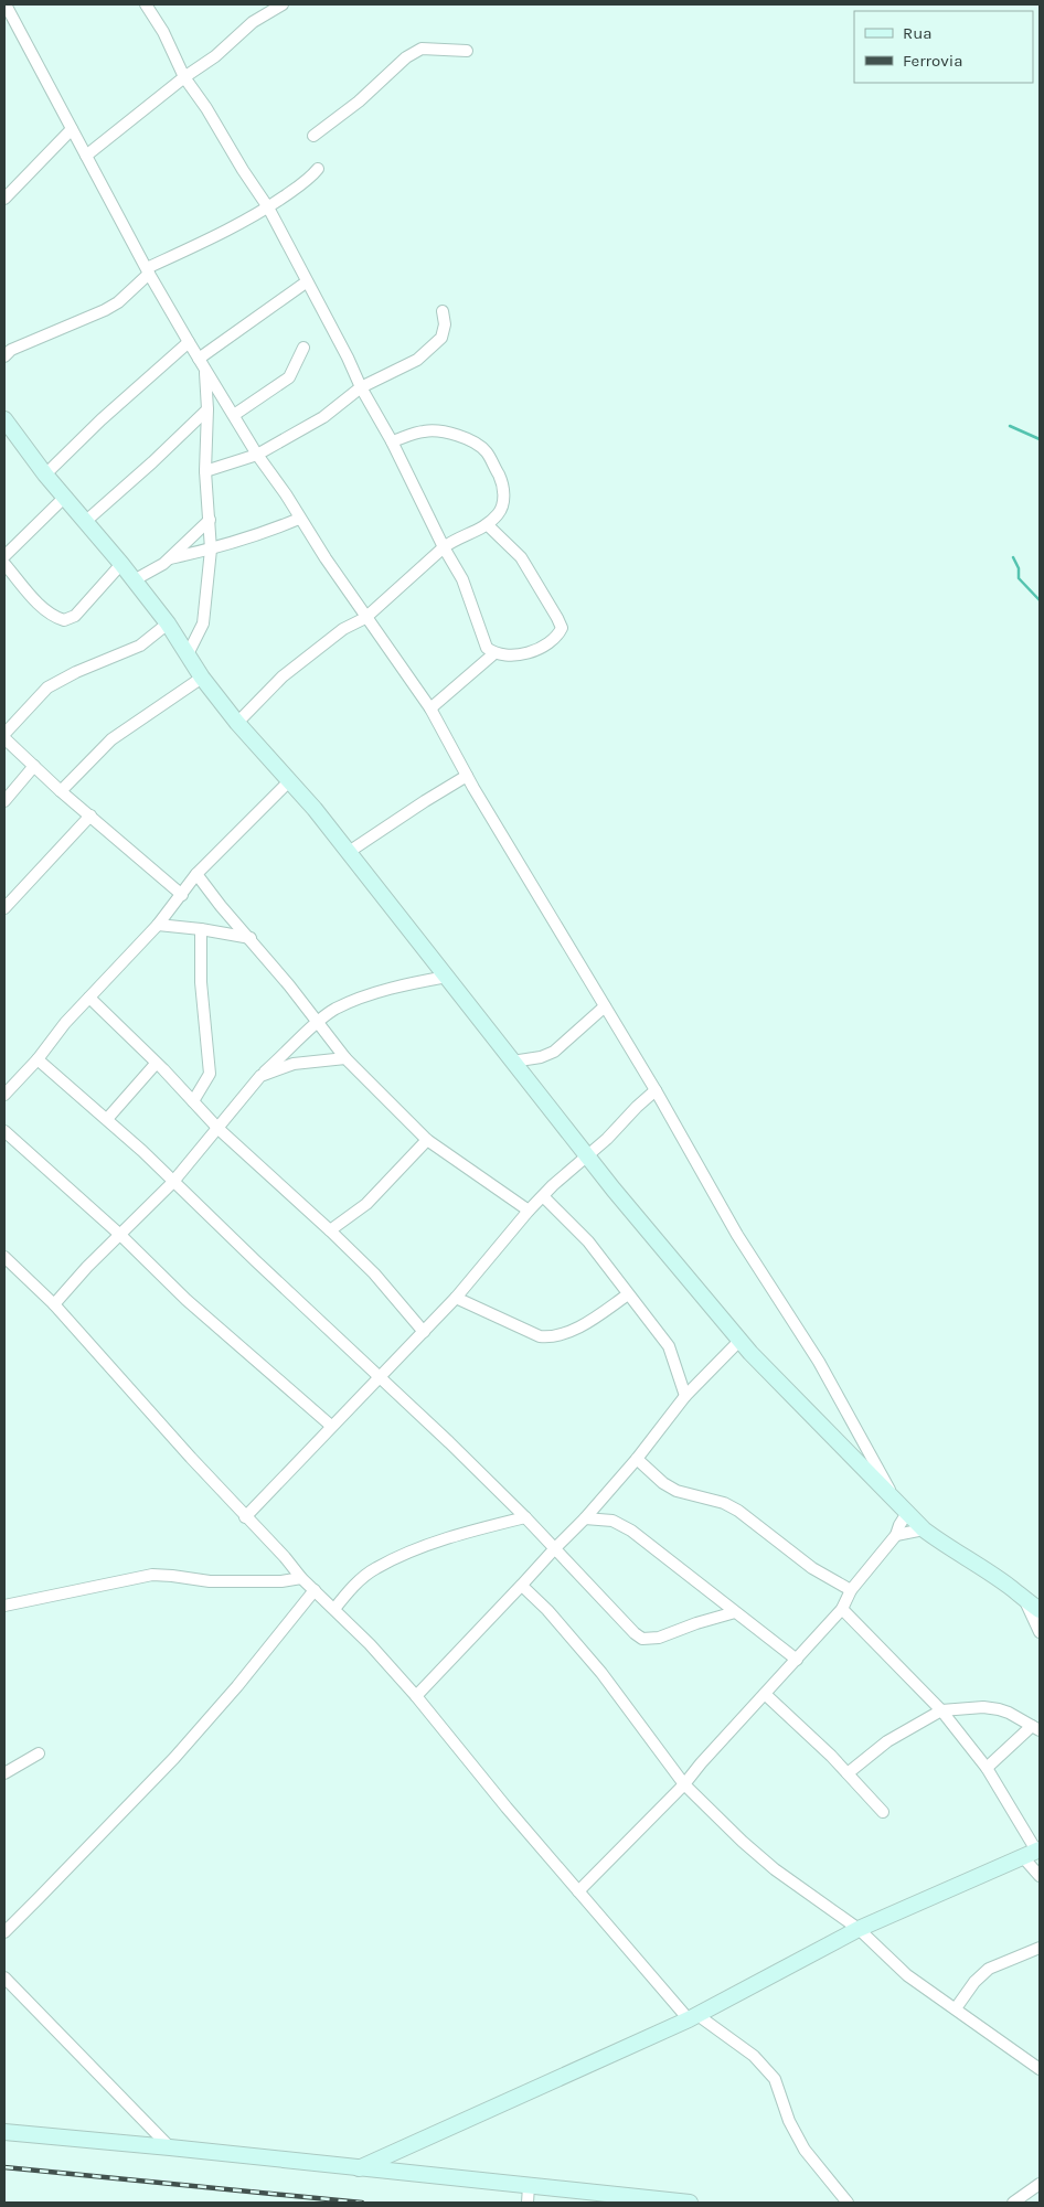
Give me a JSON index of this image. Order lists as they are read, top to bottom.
{
  "legend": ["Rua", "Ferrovia"]
}
